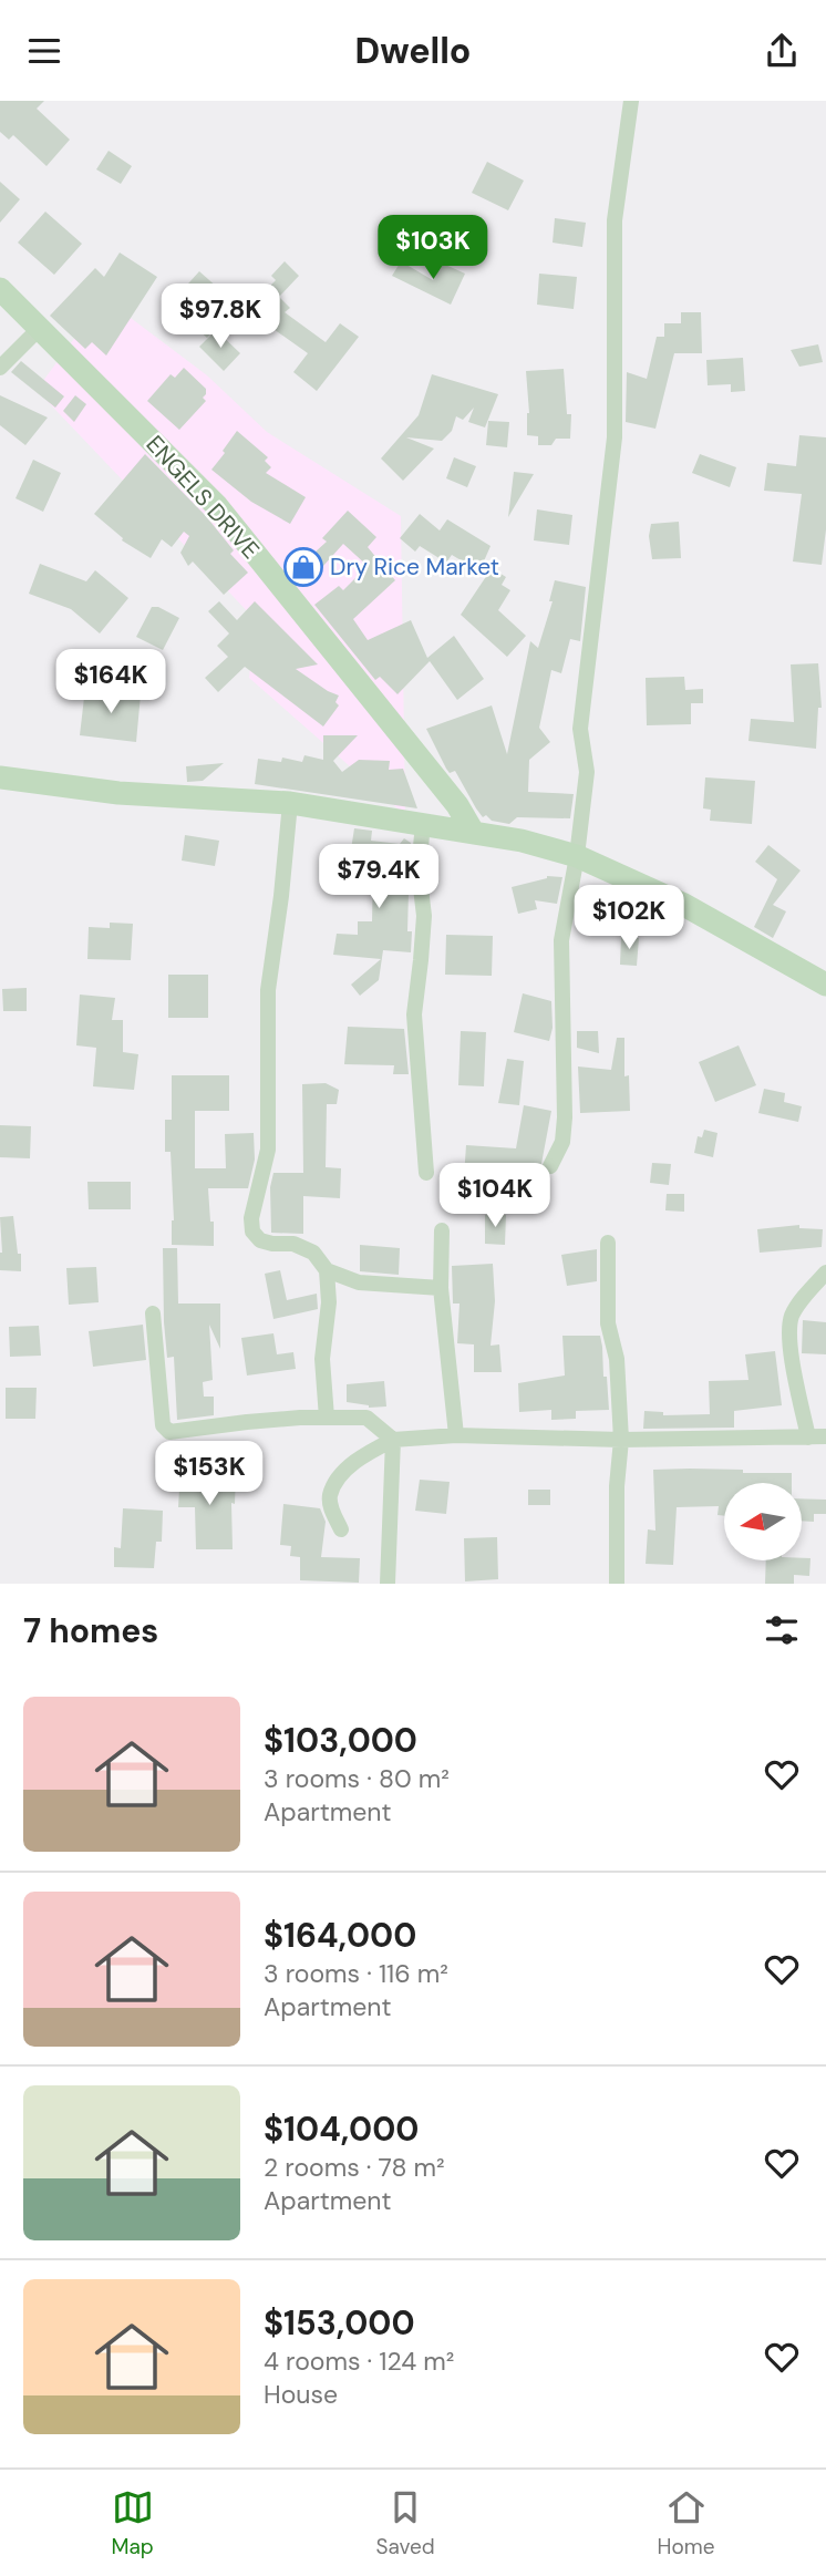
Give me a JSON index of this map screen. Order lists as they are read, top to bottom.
{
  "streets": {
    "main road": ["ENGELS DRIVE"]
  },
  "places": {
    "shop": ["Dry Rice Market"]
  },
  "north": "left",
  "page": {
    "header": "Dwello",
    "price": [
      "$103K",
      "$97.8K",
      "$164K",
      "$79.4K",
      "$102K",
      "$104K",
      "$153K"
    ],
    "heading": "7 homes",
    "list": [
      {
        "name": "$103,000",
        "note": "3 rooms · 80 m² · Apartment"
      },
      {
        "name": "$164,000",
        "note": "3 rooms · 116 m² · Apartment"
      },
      {
        "name": "$104,000",
        "note": "2 rooms · 78 m² · Apartment"
      },
      {
        "name": "$153,000",
        "note": "4 rooms · 124 m² · House"
      }
    ],
    "tabs": ["Map", "Saved", "Home"]
  }
}
